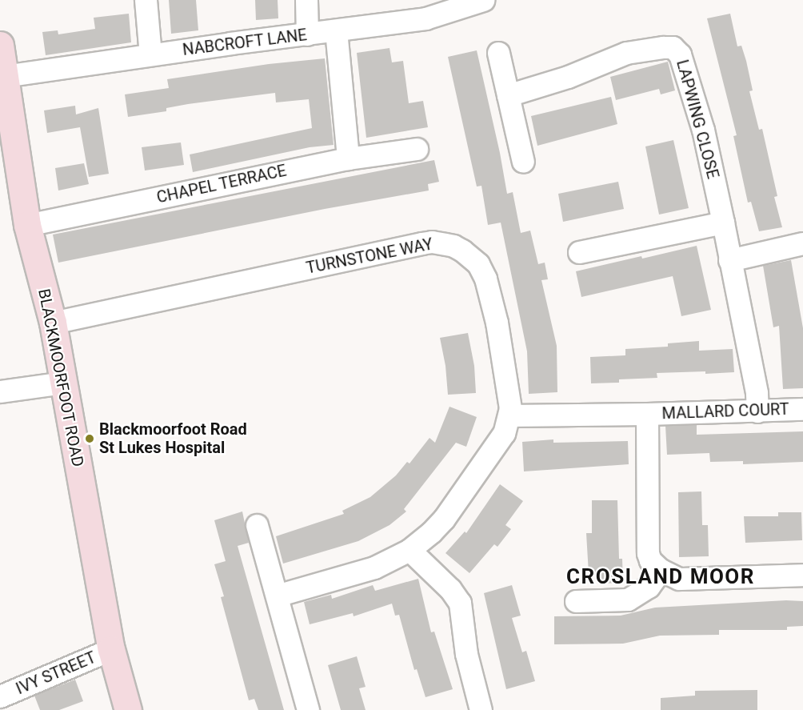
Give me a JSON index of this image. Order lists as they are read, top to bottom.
{
  "streets": {
    "street": [
      "NABCROFT LANE",
      "LAPWING CLOSE",
      "CHAPEL TERRACE",
      "TURNSTONE WAY",
      "BLACKMOORFOOT ROAD",
      "MALLARD COURT",
      "IVY STREET"
    ]
  },
  "crossings": [
    ["NABCROFT LANE", "BLACKMOORFOOT ROAD"],
    ["LAPWING CLOSE", "MALLARD COURT"],
    ["CHAPEL TERRACE", "BLACKMOORFOOT ROAD"],
    ["TURNSTONE WAY", "BLACKMOORFOOT ROAD"],
    ["TURNSTONE WAY", "MALLARD COURT"],
    ["BLACKMOORFOOT ROAD", "IVY STREET"]
  ],
  "districts": ["CROSLAND MOOR"],
  "places": ["Blackmoorfoot Road St Lukes Hospital"]
}
